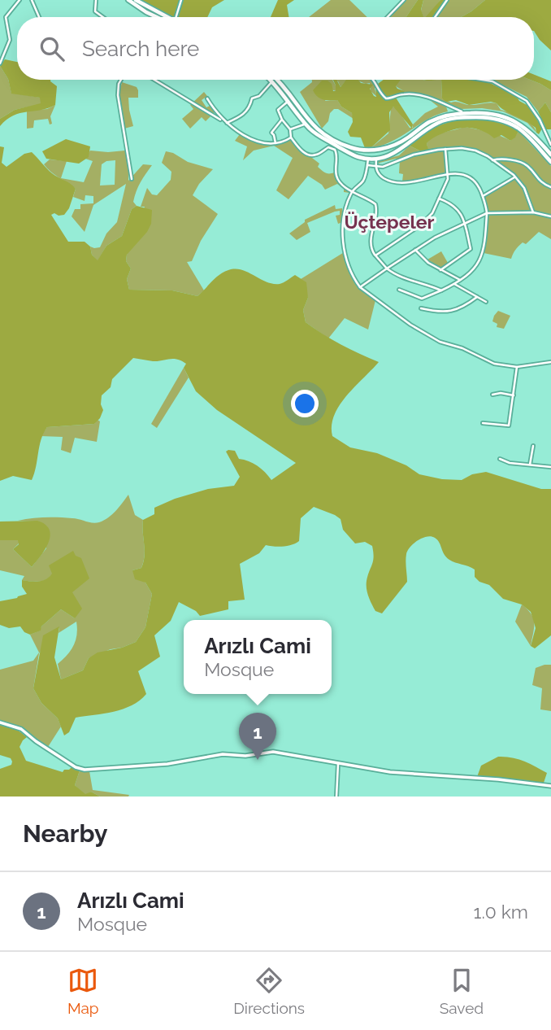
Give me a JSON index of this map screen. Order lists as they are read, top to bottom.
{
  "districts": ["Üçtepeler"],
  "page": {
    "search": "Search here",
    "popup": ["Arızlı Cami", "Mosque"],
    "pins": "1",
    "heading": "Nearby",
    "list": [
      {
        "mark": "1",
        "name": "Arızlı Cami",
        "note": "Mosque",
        "value": "1.0 km"
      }
    ],
    "nav": ["Map", "Directions", "Saved"]
  }
}
